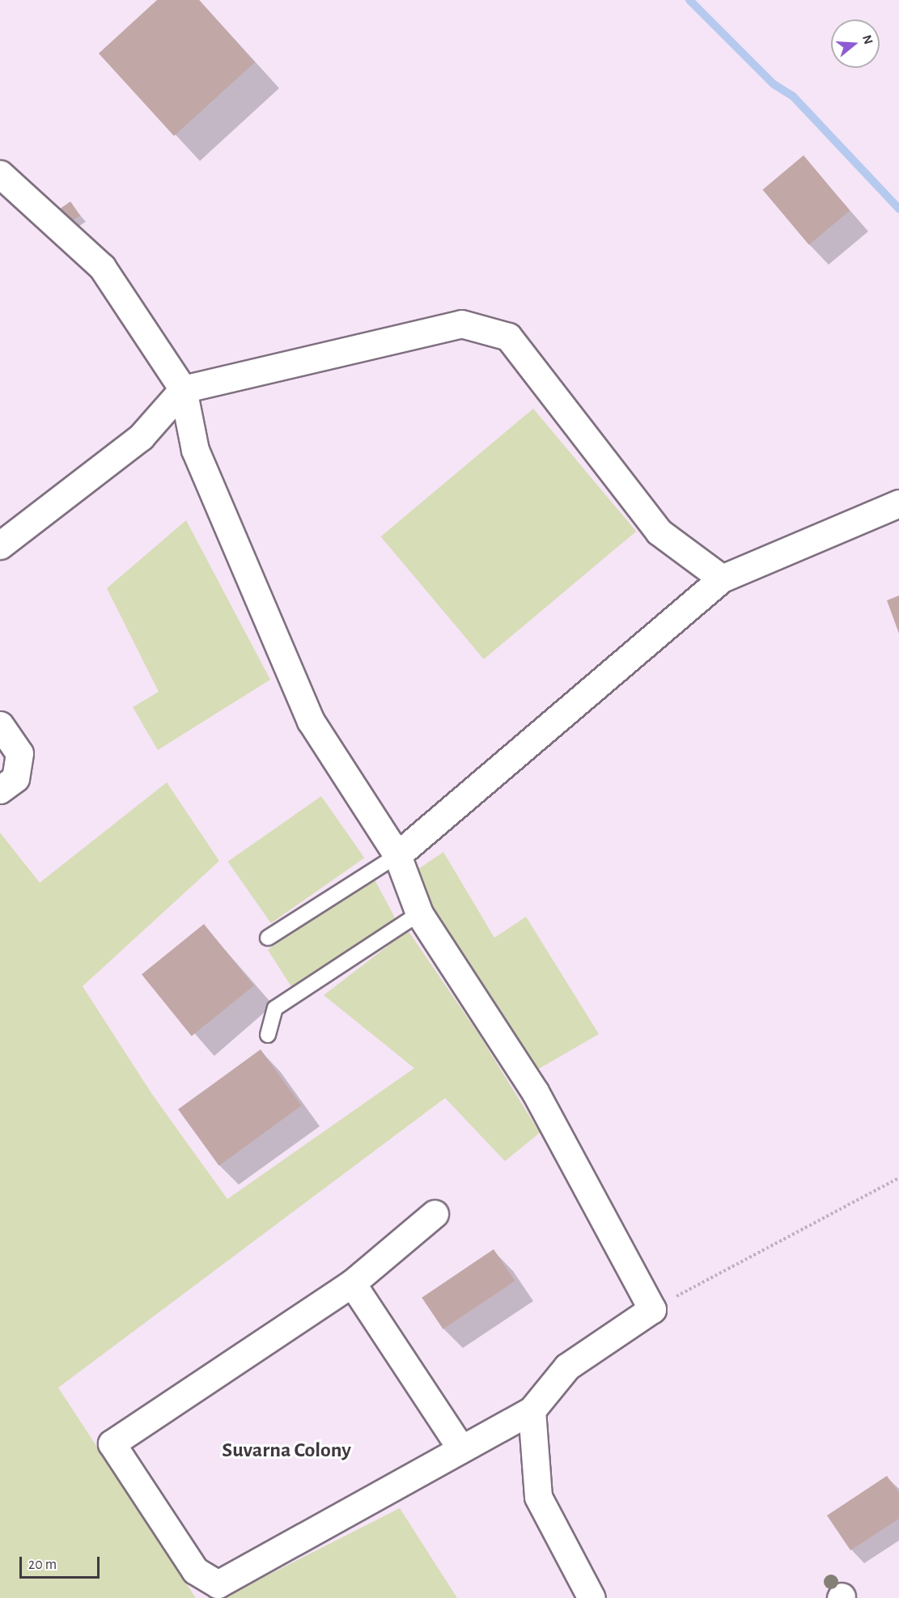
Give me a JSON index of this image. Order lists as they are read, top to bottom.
{
  "districts": ["Suvarna Colony"],
  "scale_bar": "20 m",
  "north": "right"
}
